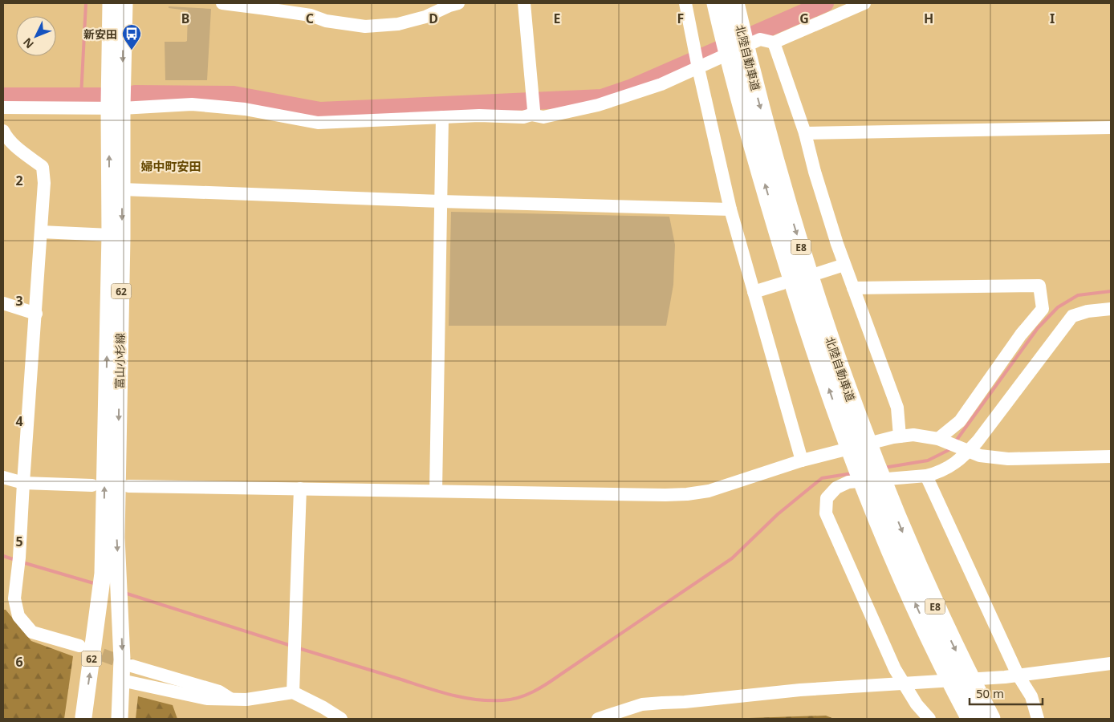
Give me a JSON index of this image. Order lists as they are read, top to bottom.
{
  "streets": {
    "highway": ["北陸自動車道", "E8"],
    "main road": ["62", "富山小杉線"]
  },
  "districts": ["婦中町安田"],
  "places": {
    "bus stop": ["新安田"]
  },
  "scale_bar": "50 m",
  "north": "bottom left",
  "grid": {
    "columns": [
      "B",
      "C",
      "D",
      "E",
      "F",
      "G",
      "H",
      "I"
    ],
    "rows": [
      "2",
      "3",
      "4",
      "5",
      "6"
    ]
  }
}
